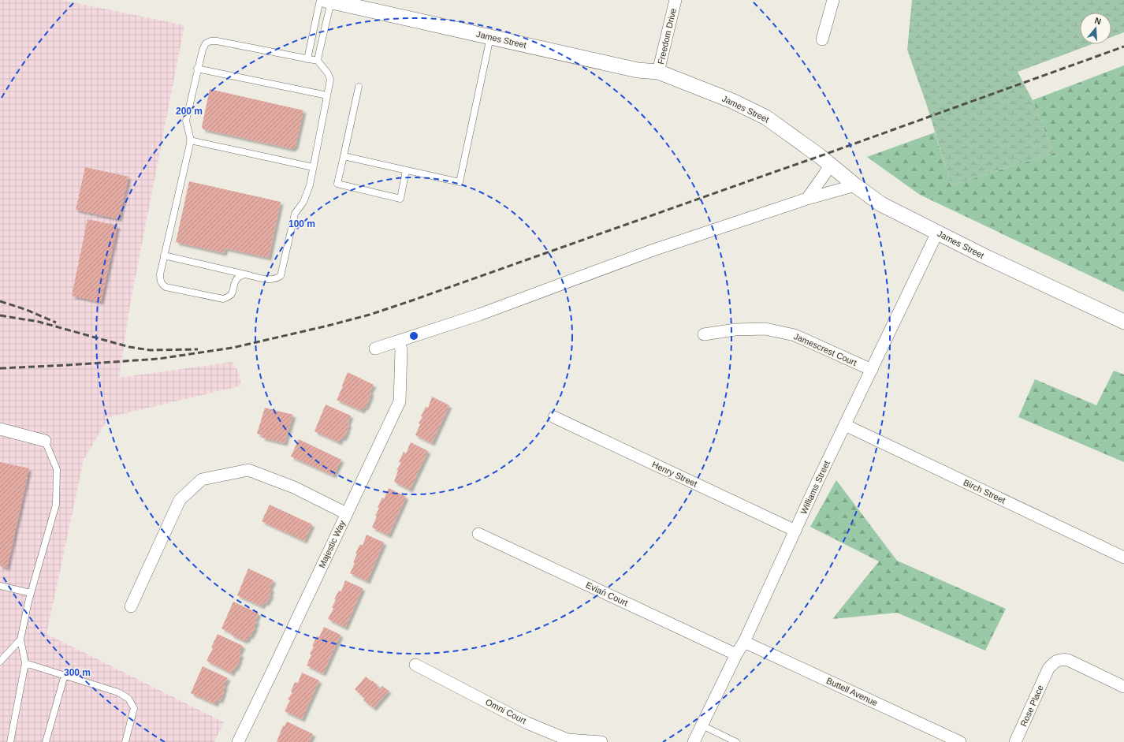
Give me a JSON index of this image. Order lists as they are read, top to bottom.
{
  "streets": {
    "street": [
      "Freedom Drive",
      "James Street",
      "Jamescrest Court",
      "Henry Street",
      "Williams Street",
      "Birch Street",
      "Majestic Way",
      "Evian Court",
      "Buttell Avenue",
      "Rose Place",
      "Omni Court"
    ]
  },
  "crossings": [
    ["Freedom Drive", "James Street"],
    ["James Street", "Williams Street"],
    ["Jamescrest Court", "Williams Street"],
    ["Henry Street", "Williams Street"],
    ["Williams Street", "Birch Street"],
    ["Williams Street", "Evian Court"],
    ["Williams Street", "Buttell Avenue"]
  ],
  "north": "top",
  "rings": ["200 m", "100 m", "300 m"]
}
